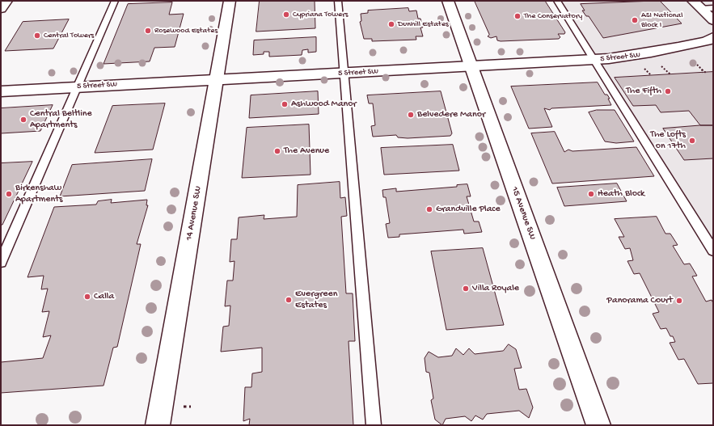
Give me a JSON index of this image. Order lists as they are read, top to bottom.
{
  "streets": {
    "street": ["5 Street SW", "14 Avenue SW", "15 Avenue SW"]
  },
  "crossings": [
    ["5 Street SW", "14 Avenue SW"],
    ["5 Street SW", "15 Avenue SW"]
  ],
  "places": [
    "Cypriana Towers",
    "The Conservatory",
    "ASI National Block I",
    "Dunhill Estates",
    "Rosewood Estates",
    "Central Towers",
    "The Fifth",
    "Ashwood Manor",
    "Belvedere Manor",
    "Central Beltline Apartments",
    "The Lofts on 17th",
    "The Avenue",
    "Birkenshaw Apartments",
    "Heath Block",
    "Grandville Place",
    "Villa Royale",
    "Calla",
    "Evergreen Estates",
    "Panorama Court"
  ]
}
